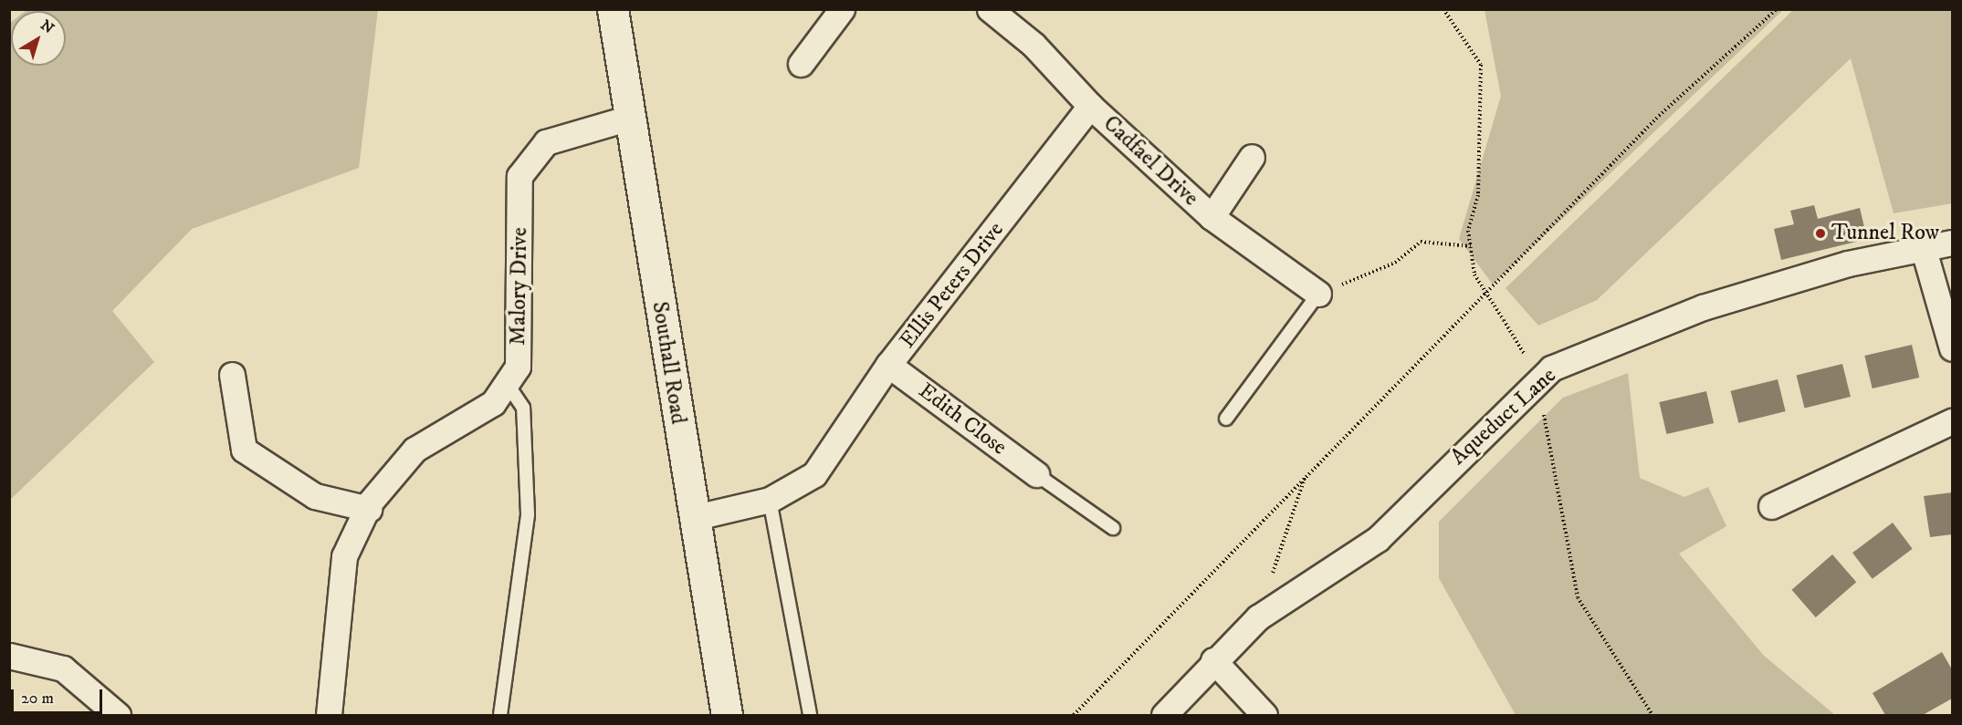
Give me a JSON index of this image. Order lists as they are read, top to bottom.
{
  "streets": {
    "street": [
      "Cadfael Drive",
      "Ellis Peters Drive",
      "Malory Drive",
      "Southall Road",
      "Aqueduct Lane",
      "Edith Close"
    ]
  },
  "crossings": [
    ["Cadfael Drive", "Ellis Peters Drive"],
    ["Ellis Peters Drive", "Southall Road"],
    ["Ellis Peters Drive", "Edith Close"],
    ["Malory Drive", "Southall Road"]
  ],
  "places": ["Tunnel Row"],
  "scale_bar": "20 m",
  "north": "top right"
}
